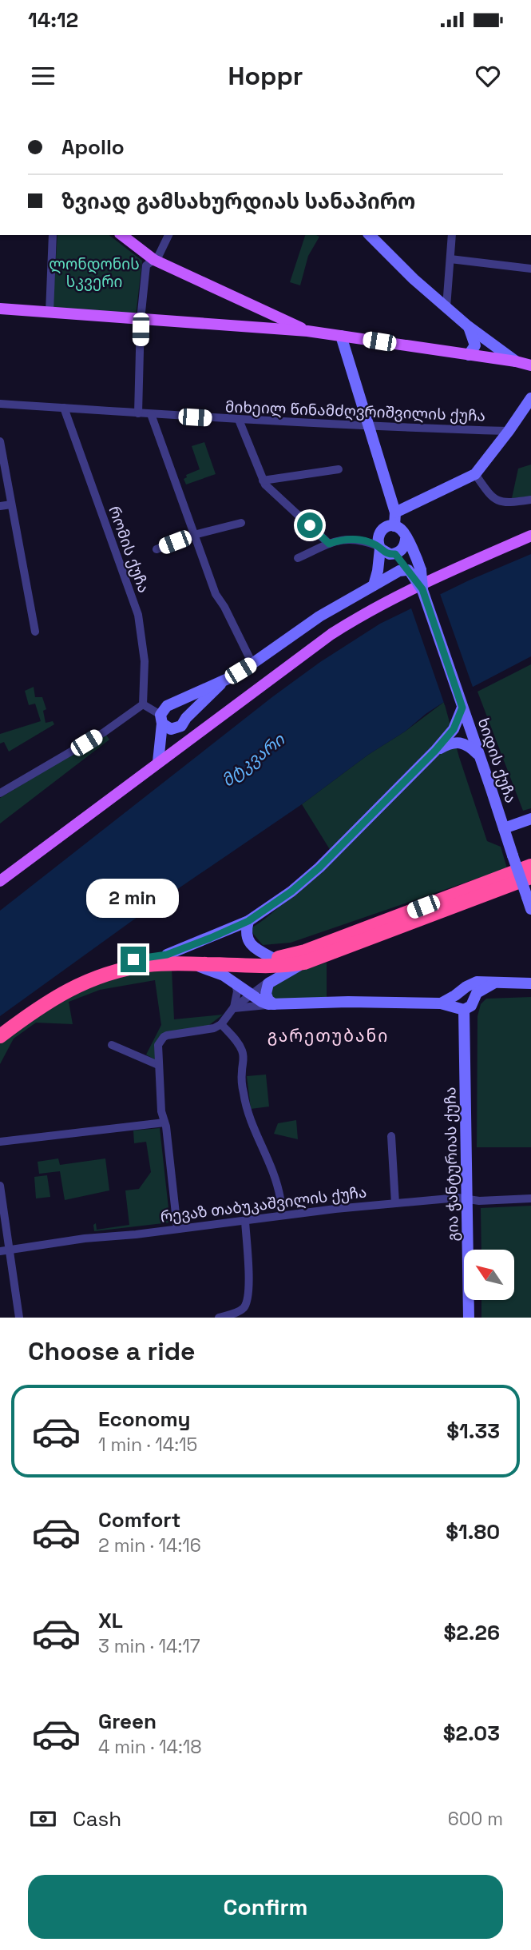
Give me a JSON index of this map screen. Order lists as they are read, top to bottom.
{
  "streets": {
    "street": [
      "მიხეილ წინამძღვრიშვილის ქუჩა",
      "რომის ქუჩა",
      "ხიდის ქუჩა",
      "გია ჭანტურიას ქუჩა",
      "რევაზ თაბუკაშვილის ქუჩა"
    ]
  },
  "crossings": [
    ["მიხეილ წინამძღვრიშვილის ქუჩა", "რომის ქუჩა"],
    ["გია ჭანტურიას ქუჩა", "რევაზ თაბუკაშვილის ქუჩა"]
  ],
  "districts": ["გარეთუბანი"],
  "water": ["მტკვარი"],
  "parks": ["ლონდონის სკვერი"],
  "north": "top left",
  "page": {
    "status": "14:12",
    "header": "Hoppr",
    "banner": ["Apollo", "ზვიად გამსახურდიას სანაპირო"],
    "bubble": "2 min",
    "heading": "Choose a ride",
    "list": [
      {
        "name": "Economy",
        "note": "1 min · 14:15",
        "value": "$1.33"
      },
      {
        "name": "Comfort",
        "note": "2 min · 14:16",
        "value": "$1.80"
      },
      {
        "name": "XL",
        "note": "3 min · 14:17",
        "value": "$2.26"
      },
      {
        "name": "Green",
        "note": "4 min · 14:18",
        "value": "$2.03"
      }
    ],
    "pay": ["Cash", "600 m"],
    "buttons": "Confirm"
  }
}
